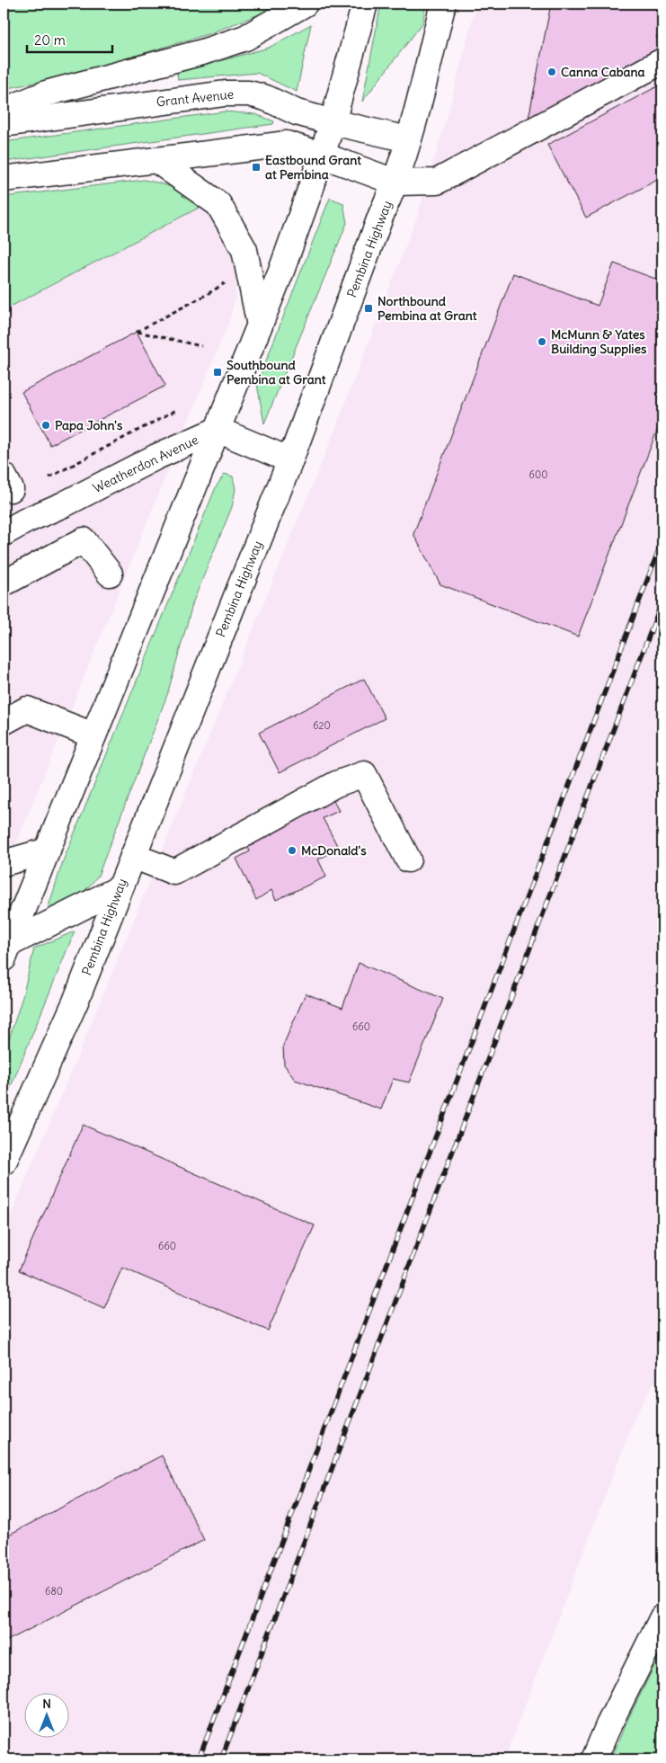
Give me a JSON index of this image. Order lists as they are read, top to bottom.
{
  "streets": {
    "main road": ["Grant Avenue", "Pembina Highway", "Weatherdon Avenue"]
  },
  "crossings": [
    ["Grant Avenue", "Pembina Highway"]
  ],
  "places": {
    "other": [
      "Canna Cabana",
      "McMunn & Yates Building Supplies",
      "Papa John's",
      "McDonald's"
    ],
    "transit": ["Eastbound Grant at Pembina", "Northbound Pembina at Grant", "Southbound Pembina at Grant"]
  },
  "house_numbers": [
    "600",
    "620",
    "660",
    "660",
    "680"
  ],
  "scale_bar": "20 m",
  "north": "top"
}
